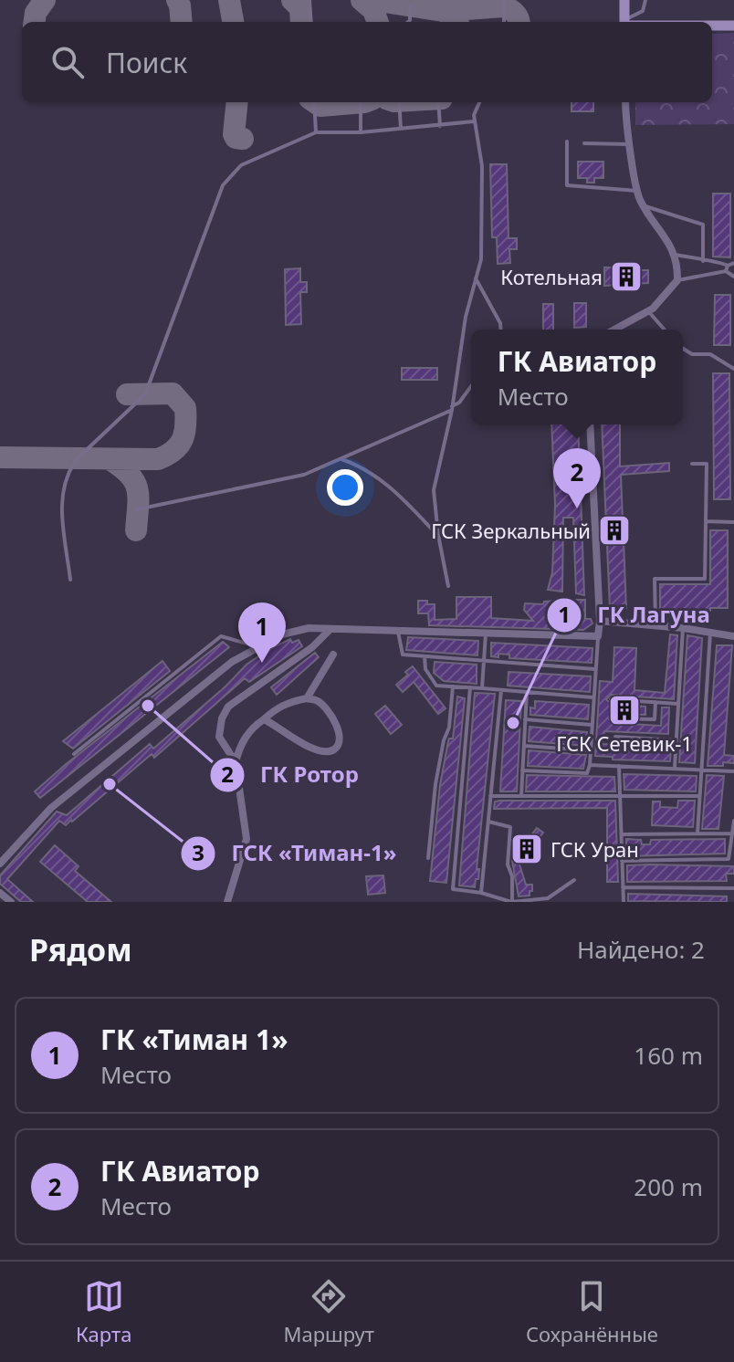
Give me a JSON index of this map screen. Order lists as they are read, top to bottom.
{
  "places": {
    "building": [
      "Котельная",
      "ГСК Зеркальный",
      "ГСК Сетевик-1",
      "ГСК Уран"
    ],
    "other": ["ГК Ротор", "ГК Лагуна", "ГСК «Тиман-1»"]
  },
  "page": {
    "search": "Поиск",
    "popup": ["ГК Авиатор", "Место"],
    "pins": ["2", "1"],
    "heading": ["Рядом", "Найдено: 2"],
    "list": [
      {
        "mark": "1",
        "name": "ГК «Тиман 1»",
        "note": "Место",
        "value": "160 m"
      },
      {
        "mark": "2",
        "name": "ГК Авиатор",
        "note": "Место",
        "value": "200 m"
      }
    ],
    "nav": ["Карта", "Маршрут", "Сохранённые"]
  }
}
